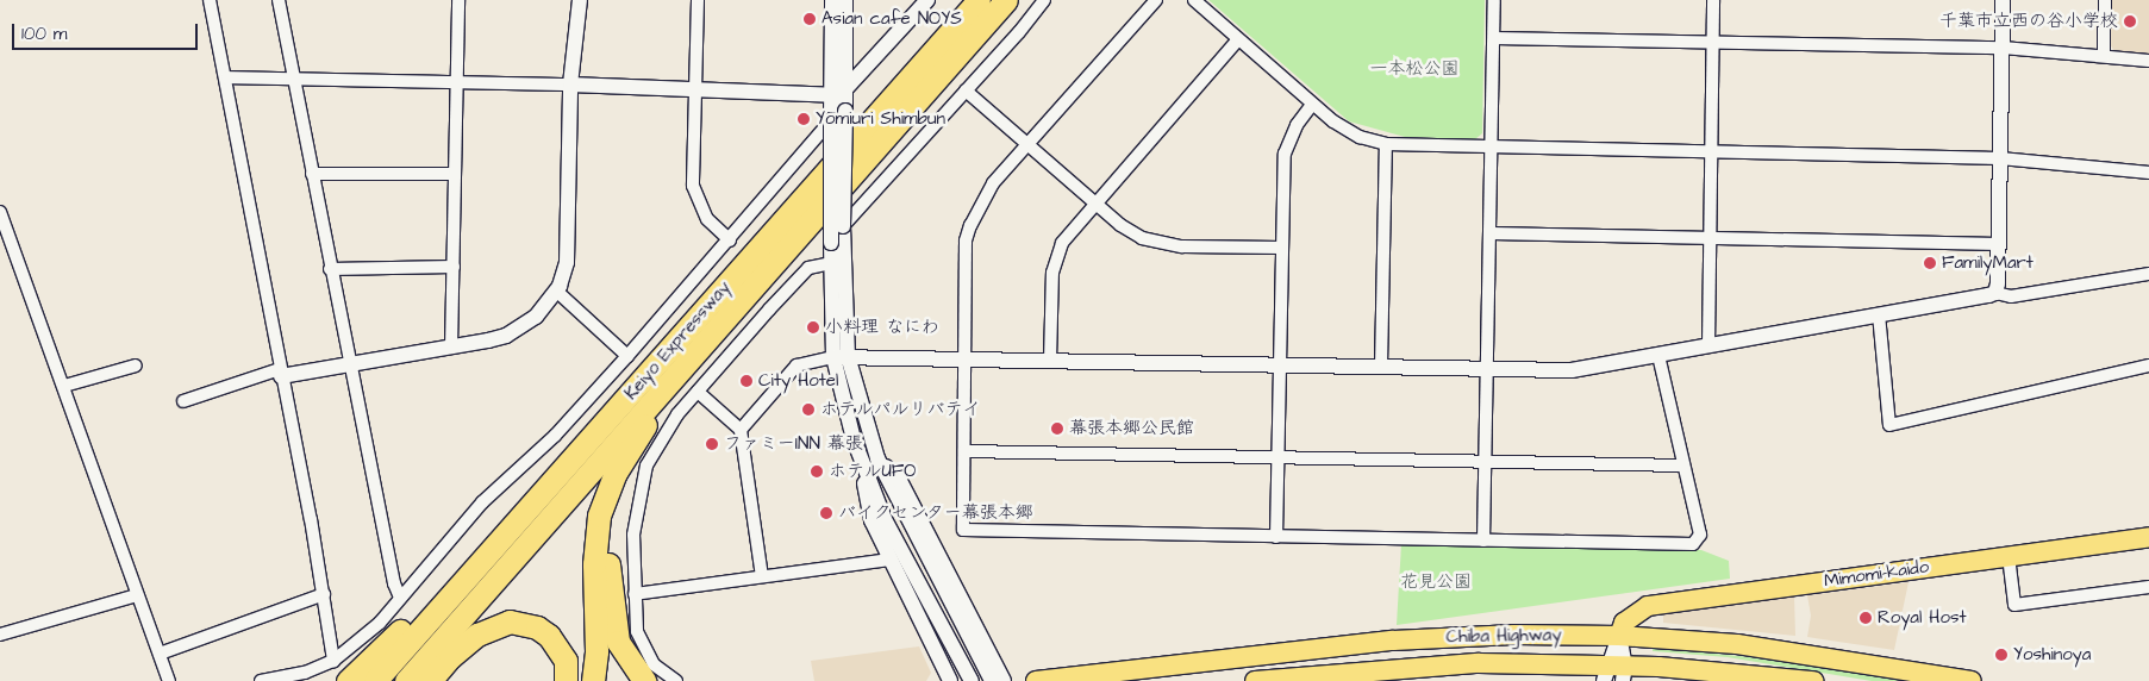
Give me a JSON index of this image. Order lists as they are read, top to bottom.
{
  "streets": {
    "highway": ["Keiyo Expressway"],
    "main road": ["Mimomi-kaido", "Chiba Highway"]
  },
  "crossings": [
    ["Mimomi-kaido", "Chiba Highway"]
  ],
  "parks": ["一本松公園", "花見公園"],
  "places": [
    "Asian cafe NOYS",
    "千葉市立西の谷小学校",
    "Yomiuri Shimbun",
    "FamilyMart",
    "小料理 なにわ",
    "City Hotel",
    "ホテルパルリバテイ",
    "幕張本郷公民館",
    "ファミーINN 幕張",
    "ホテルUFO",
    "バイクセンター幕張本郷",
    "Royal Host",
    "Yoshinoya"
  ],
  "scale_bar": "100 m"
}
